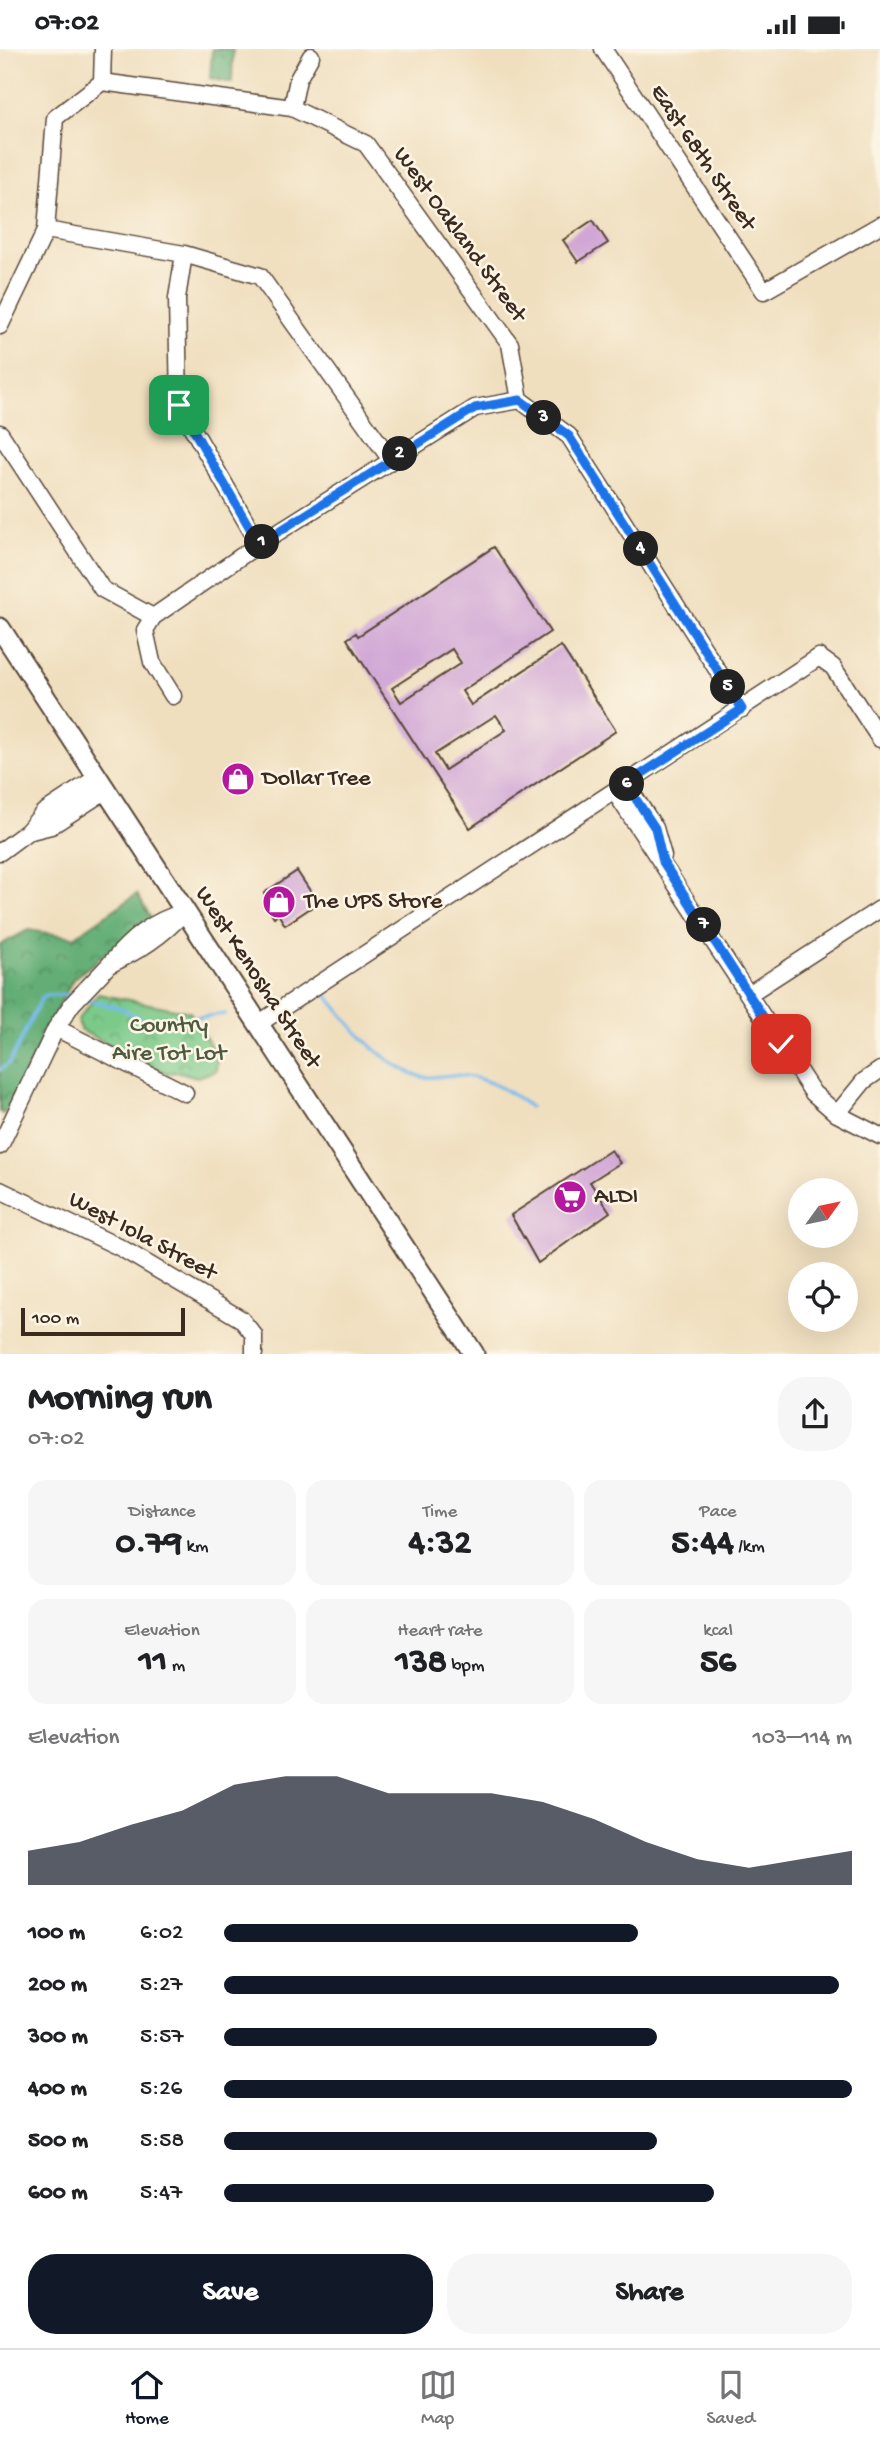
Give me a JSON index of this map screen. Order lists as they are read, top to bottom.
{
  "streets": {
    "main road": ["West Kenosha Street"],
    "street": ["East 68th Street", "West Oakland Street", "West Iola Street"]
  },
  "parks": ["Country Aire Tot Lot"],
  "places": {
    "shop": ["Dollar Tree", "The UPS Store"],
    "supermarket": ["ALDI"]
  },
  "scale_bar": "100 m",
  "north": "top right",
  "page": {
    "status": "07:02",
    "pins": [
      "3",
      "2",
      "1",
      "4",
      "5",
      "6",
      "7"
    ],
    "scale": "100 m",
    "heading": ["Morning run", "07:02"],
    "stats": [
      ["Distance", "0.79 km"],
      ["Time", "4:32"],
      ["Pace", "5:44 /km"],
      ["Elevation", "11 m"],
      ["Heart rate", "138 bpm"],
      ["kcal", "56"]
    ],
    "chart": ["Elevation", "103–114 m"],
    "list": [
      {
        "name": "100 m",
        "note": "6:02"
      },
      {
        "name": "200 m",
        "note": "5:27"
      },
      {
        "name": "300 m",
        "note": "5:57"
      },
      {
        "name": "400 m",
        "note": "5:26"
      },
      {
        "name": "500 m",
        "note": "5:58"
      },
      {
        "name": "600 m",
        "note": "5:47"
      }
    ],
    "buttons": ["Save", "Share"],
    "tabs": ["Home", "Map", "Saved"]
  }
}
